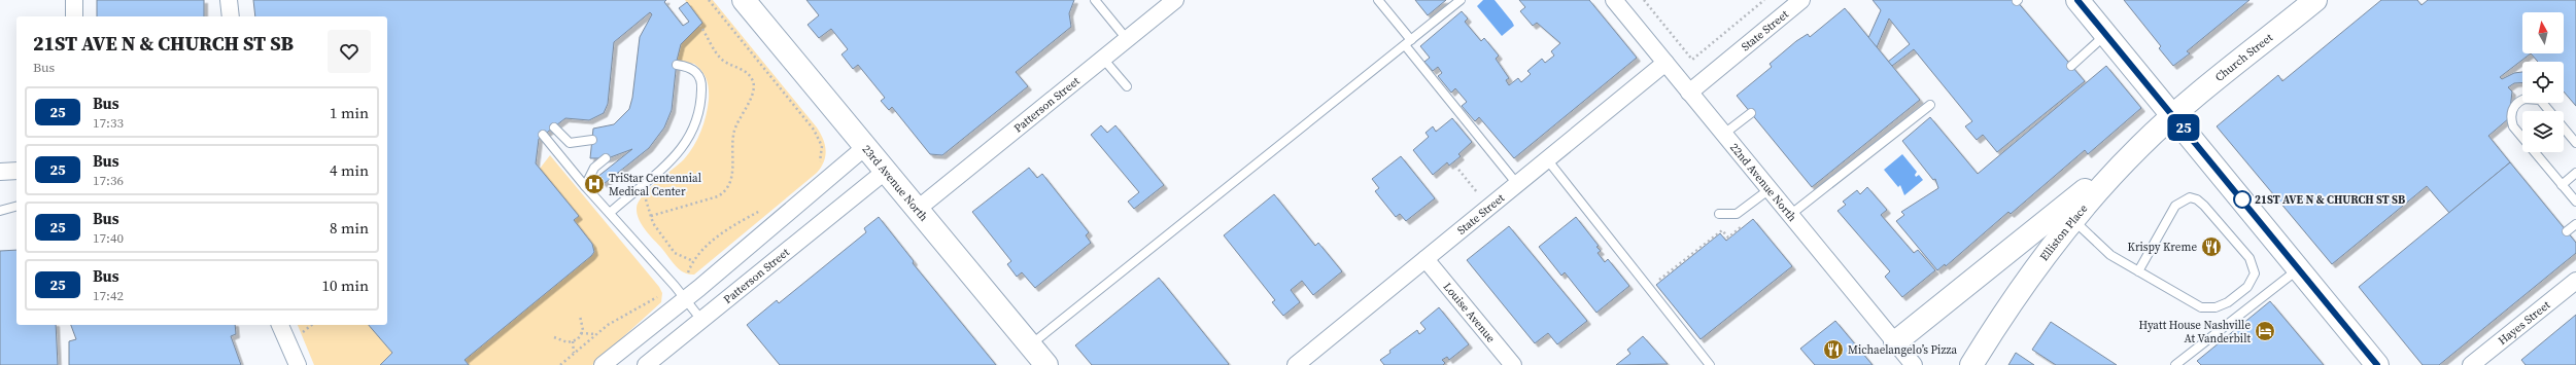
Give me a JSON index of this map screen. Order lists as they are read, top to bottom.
{
  "streets": {
    "main road": ["Church Street", "23rd Avenue North", "Elliston Place"],
    "street": [
      "State Street",
      "Patterson Street",
      "22nd Avenue North",
      "Louise Avenue",
      "Hayes Street"
    ]
  },
  "crossings": [
    ["State Street", "22nd Avenue North"],
    ["State Street", "Louise Avenue"],
    ["Church Street", "Elliston Place"],
    ["Patterson Street", "23rd Avenue North"]
  ],
  "places": {
    "hospital": ["TriStar Centennial Medical Center"],
    "other": ["21ST AVE N & CHURCH ST SB"],
    "restaurant": ["Krispy Kreme", "Michaelangelo’s Pizza"],
    "hotel": ["Hyatt House Nashville At Vanderbilt"]
  },
  "lines": ["bus line 25"],
  "north": "top",
  "page": {
    "on_map": "25",
    "heading": ["21ST AVE N & CHURCH ST SB", "Bus"],
    "list": [
      {
        "mark": "25",
        "name": "Bus",
        "note": "17:33",
        "value": "1 min"
      },
      {
        "mark": "25",
        "name": "Bus",
        "note": "17:36",
        "value": "4 min"
      },
      {
        "mark": "25",
        "name": "Bus",
        "note": "17:40",
        "value": "8 min"
      },
      {
        "mark": "25",
        "name": "Bus",
        "note": "17:42",
        "value": "10 min"
      }
    ]
  }
}
